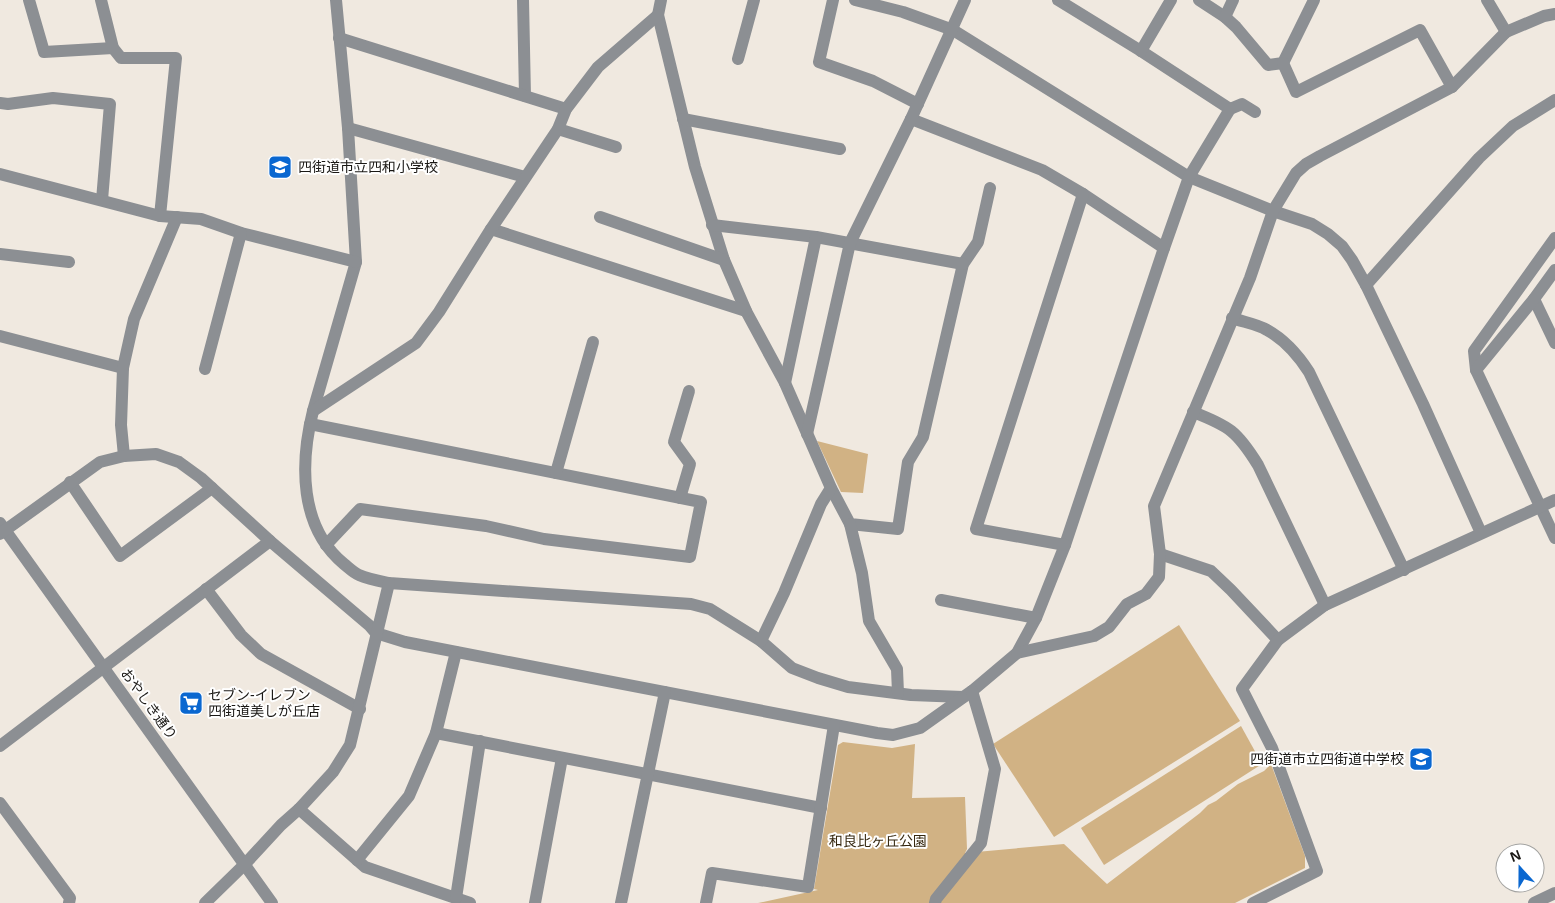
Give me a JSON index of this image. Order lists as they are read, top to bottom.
{
  "streets": {
    "street": ["おやしき通り"]
  },
  "parks": ["和良比ヶ丘公園"],
  "places": {
    "school or university": ["四街道市立四和小学校", "四街道市立四街道中学校"],
    "supermarket": ["セブン-イレブン 四街道美しが丘店"]
  },
  "north": "top"
}
